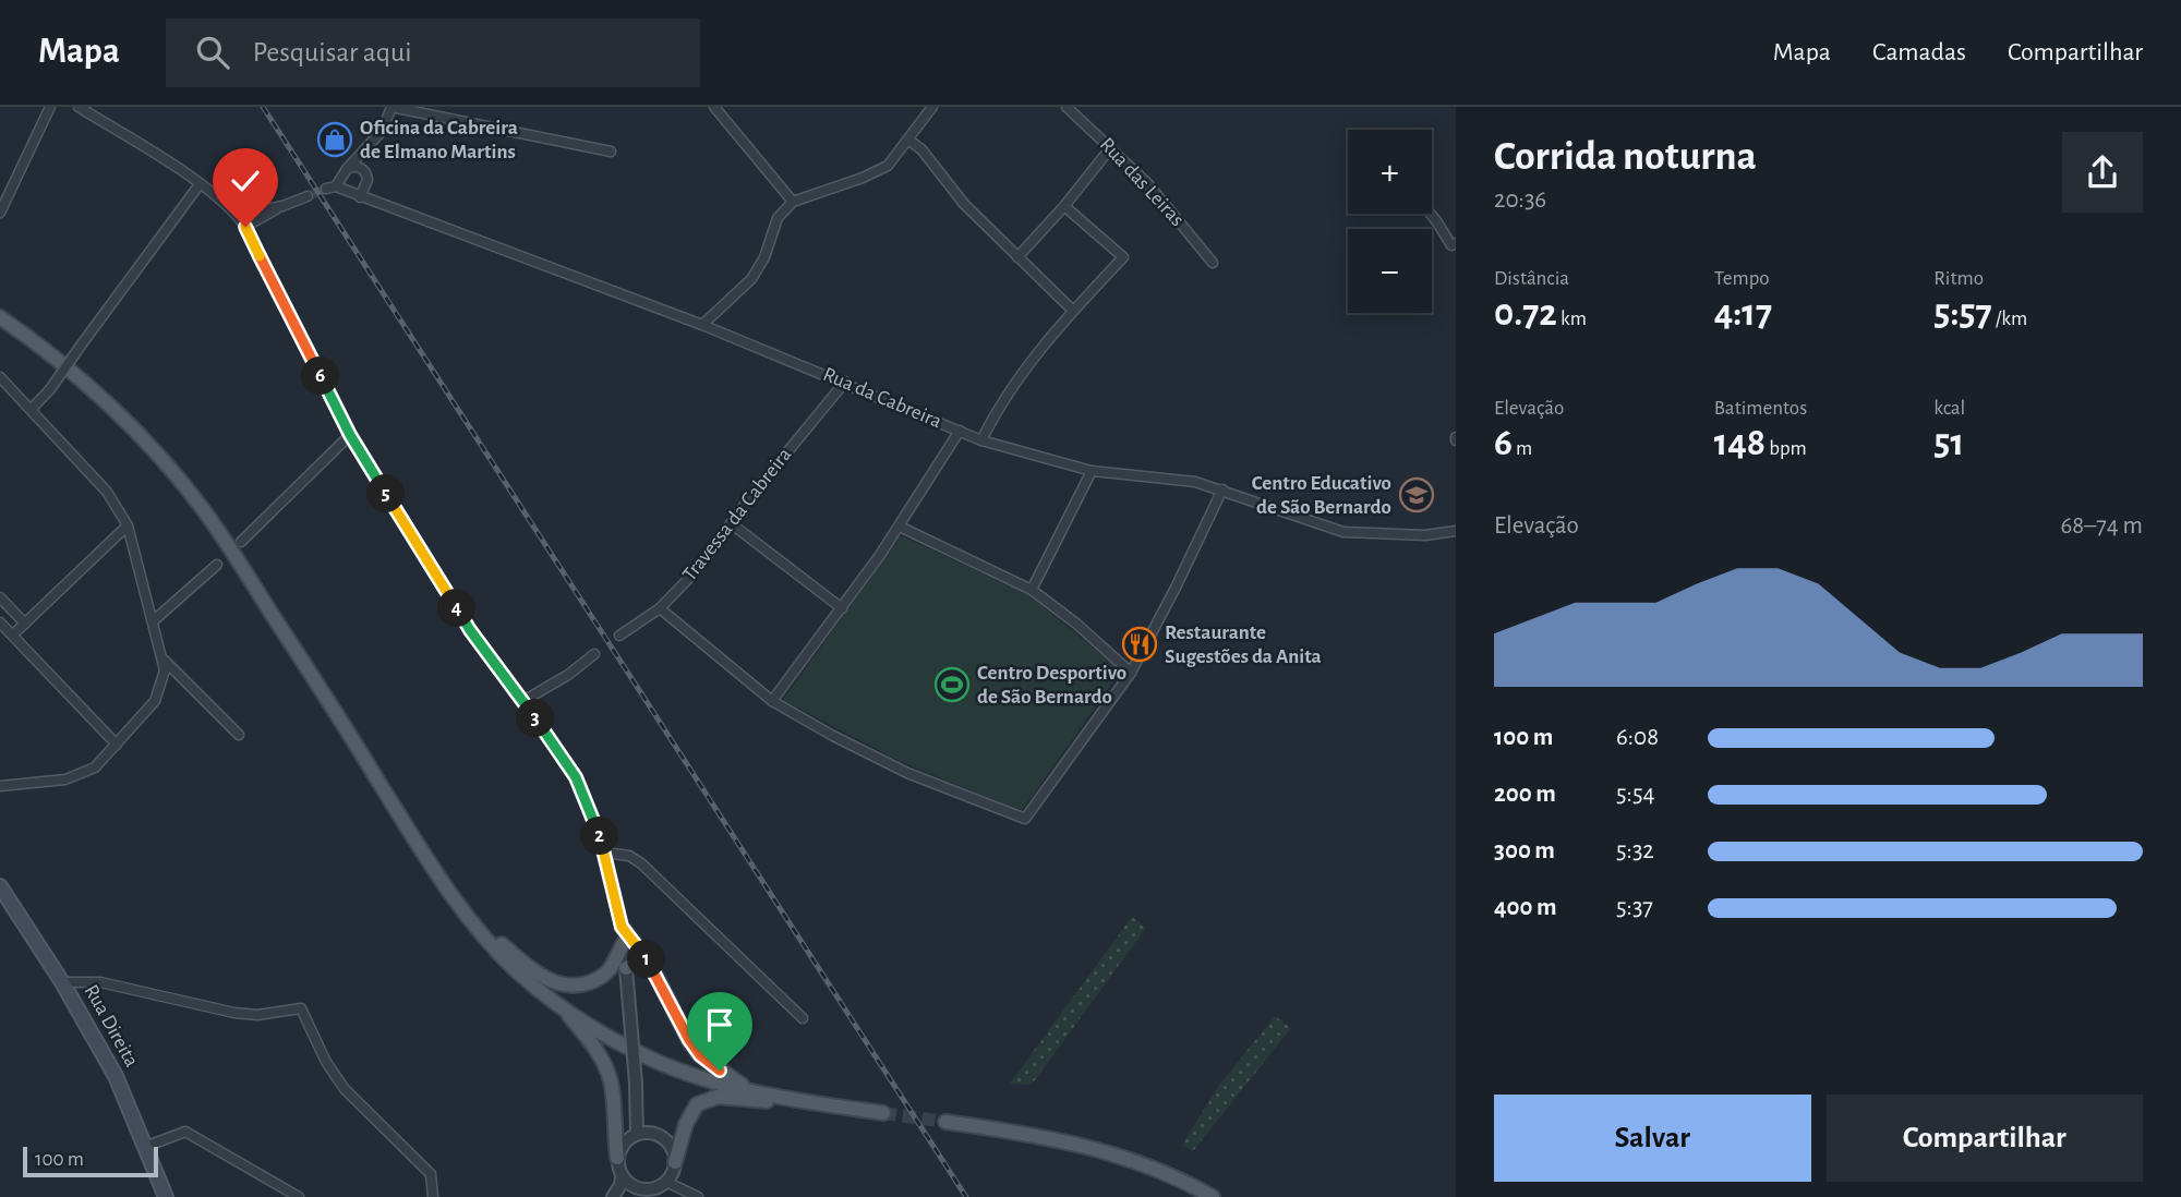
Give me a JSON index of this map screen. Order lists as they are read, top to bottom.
{
  "streets": {
    "main road": ["Rua Direita"],
    "street": ["Rua das Leiras", "Rua da Cabreira", "Travessa da Cabreira"]
  },
  "crossings": [
    ["Rua da Cabreira", "Travessa da Cabreira"]
  ],
  "places": {
    "shop": ["Oficina da Cabreira de Elmano Martins"],
    "school or university": ["Centro Educativo de São Bernardo"],
    "restaurant": ["Restaurante Sugestões da Anita"],
    "sports": ["Centro Desportivo de São Bernardo"]
  },
  "scale_bar": "100 m",
  "page": {
    "header": "Mapa",
    "search": "Pesquisar aqui",
    "nav": ["Mapa", "Camadas", "Compartilhar"],
    "heading": ["Corrida noturna", "20:36"],
    "map_buttons": ["+", "−"],
    "stats": [
      ["Distância", "0.72 km"],
      ["Tempo", "4:17"],
      ["Ritmo", "5:57 /km"],
      ["Elevação", "6 m"],
      ["Batimentos", "148 bpm"],
      ["kcal", "51"]
    ],
    "pins": [
      "6",
      "5",
      "4",
      "3",
      "2",
      "1"
    ],
    "chart": ["Elevação", "68–74 m"],
    "list": [
      {
        "name": "100 m",
        "note": "6:08"
      },
      {
        "name": "200 m",
        "note": "5:54"
      },
      {
        "name": "300 m",
        "note": "5:32"
      },
      {
        "name": "400 m",
        "note": "5:37"
      }
    ],
    "buttons": ["Salvar", "Compartilhar"],
    "scale": "100 m"
  }
}
